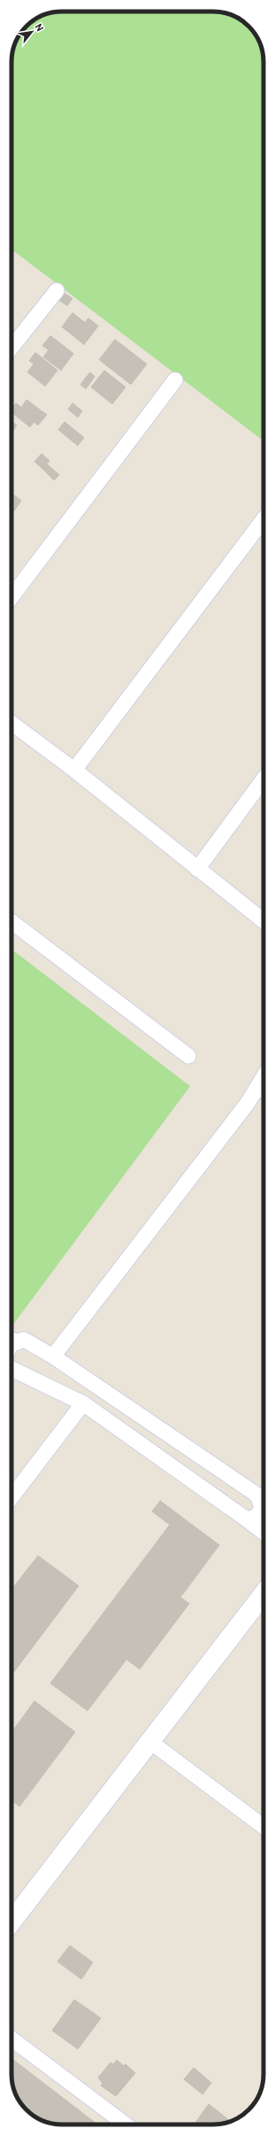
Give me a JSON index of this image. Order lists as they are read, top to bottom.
{
  "north": "top right"
}
